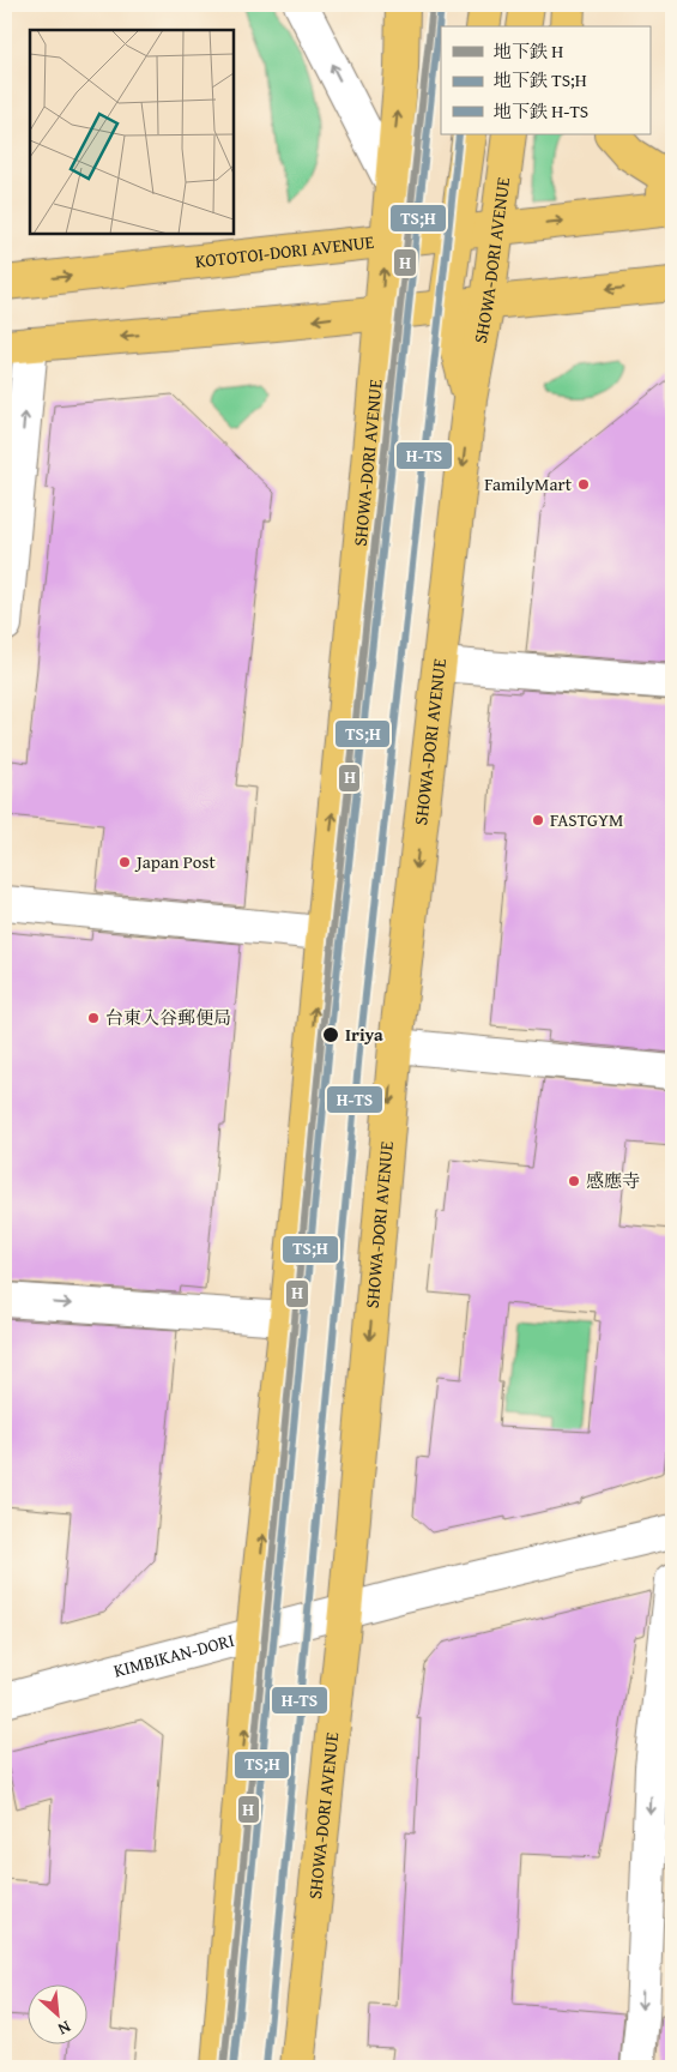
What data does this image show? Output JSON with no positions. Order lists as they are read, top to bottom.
{
  "streets": {
    "main road": ["KOTOTOI-DORI AVENUE", "SHOWA-DORI AVENUE"],
    "street": ["KIMBIKAN-DORI"]
  },
  "crossings": [
    ["KOTOTOI-DORI AVENUE", "SHOWA-DORI AVENUE"],
    ["SHOWA-DORI AVENUE", "KIMBIKAN-DORI"]
  ],
  "places": [
    "FamilyMart",
    "FASTGYM",
    "Japan Post",
    "台東入谷郵便局",
    "Iriya",
    "感應寺"
  ],
  "lines": ["metro line H", "metro line TS;H", "metro line H-TS"],
  "legend": ["地下鉄 H", "地下鉄 TS;H", "地下鉄 H-TS"],
  "north": "bottom right"
}
